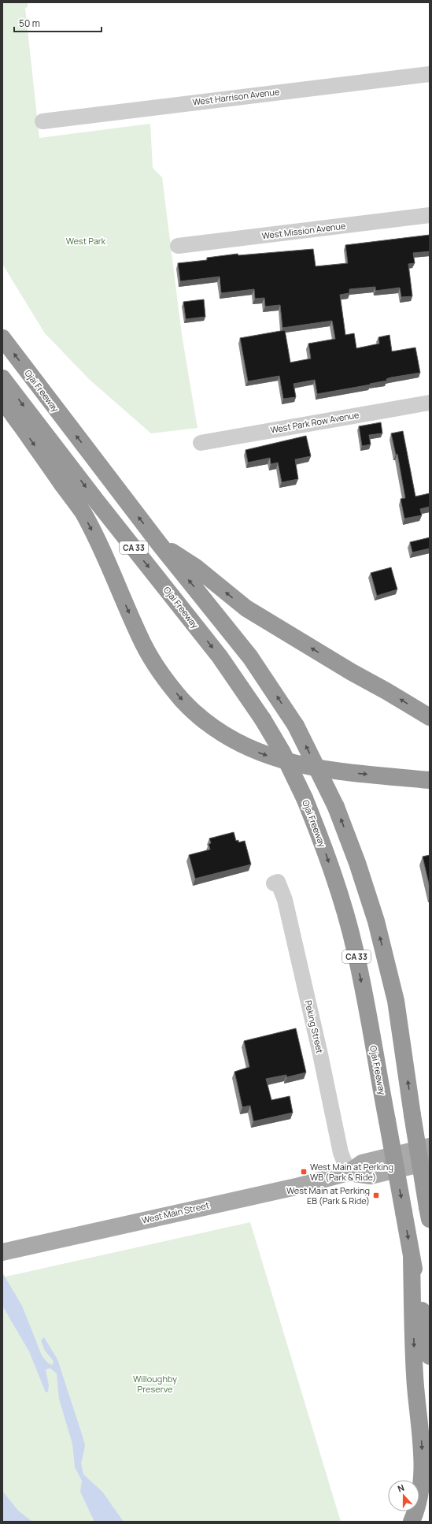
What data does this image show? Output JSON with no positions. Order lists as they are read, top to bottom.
{
  "streets": {
    "highway": ["Ojai Freeway", "CA 33"],
    "main road": ["West Main Street"],
    "street": [
      "West Harrison Avenue",
      "West Mission Avenue",
      "West Park Row Avenue",
      "Peking Street"
    ]
  },
  "crossings": [
    ["Peking Street", "West Main Street"]
  ],
  "parks": ["West Park", "Willoughby Preserve"],
  "places": {
    "transit": ["West Main at Perking WB (Park & Ride)", "West Main at Perking EB (Park & Ride)"]
  },
  "scale_bar": "50 m",
  "north": "top"
}
